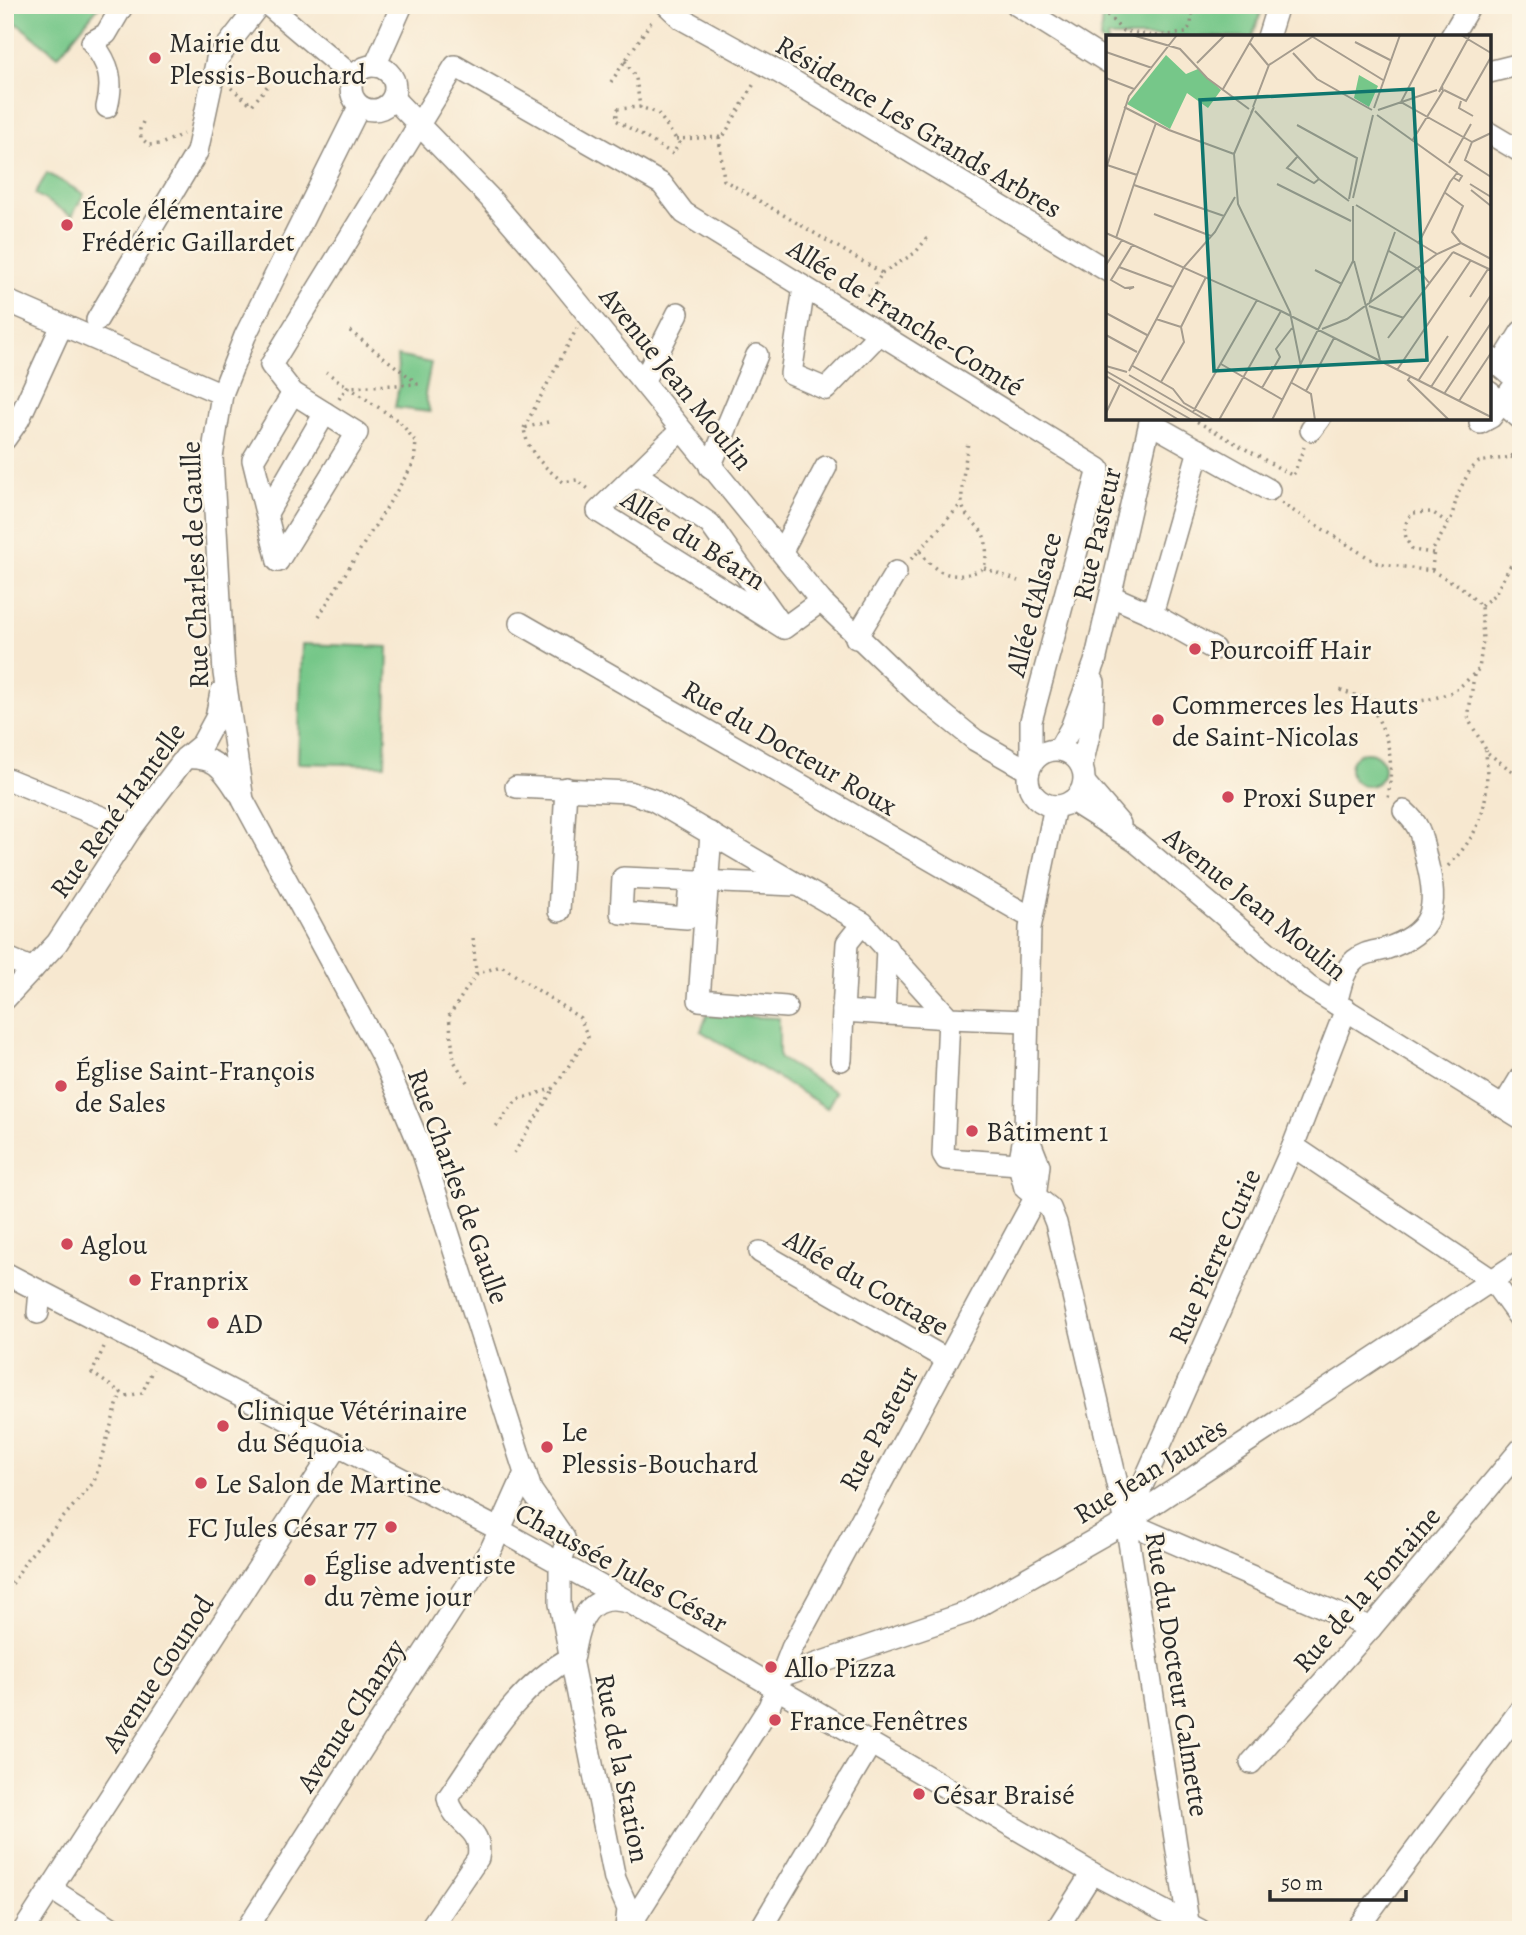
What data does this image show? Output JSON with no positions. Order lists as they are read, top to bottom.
{
  "streets": {
    "street": [
      "Résidence Les Grands Arbres",
      "Allée de Franche-Comté",
      "Avenue Jean Moulin",
      "Rue Pasteur",
      "Allée du Béarn",
      "Rue Charles de Gaulle",
      "Allée d'Alsace",
      "Rue du Docteur Roux",
      "Rue René Hantelle",
      "Rue Pierre Curie",
      "Allée du Cottage",
      "Rue Jean Jaurès",
      "Chaussée Jules César",
      "Rue de la Fontaine",
      "Avenue Gounod",
      "Rue du Docteur Calmette",
      "Avenue Chanzy",
      "Rue de la Station"
    ]
  },
  "crossings": [
    ["Allée de Franche-Comté", "Avenue Jean Moulin"],
    ["Allée de Franche-Comté", "Allée d'Alsace"],
    ["Avenue Jean Moulin", "Rue Pasteur"],
    ["Avenue Jean Moulin", "Allée du Béarn"],
    ["Avenue Jean Moulin", "Rue Charles de Gaulle"],
    ["Avenue Jean Moulin", "Allée d'Alsace"],
    ["Avenue Jean Moulin", "Rue Pierre Curie"],
    ["Rue Pasteur", "Allée d'Alsace"],
    ["Rue Pasteur", "Rue du Docteur Roux"],
    ["Rue Pasteur", "Allée du Cottage"],
    ["Rue Pasteur", "Rue Jean Jaurès"],
    ["Rue Pasteur", "Chaussée Jules César"],
    ["Rue Pasteur", "Rue du Docteur Calmette"],
    ["Rue Pasteur", "Rue de la Station"],
    ["Rue Charles de Gaulle", "Rue René Hantelle"],
    ["Rue Charles de Gaulle", "Chaussée Jules César"],
    ["Rue Charles de Gaulle", "Rue de la Station"],
    ["Rue Pierre Curie", "Rue Jean Jaurès"],
    ["Rue Pierre Curie", "Rue du Docteur Calmette"],
    ["Rue Jean Jaurès", "Chaussée Jules César"],
    ["Rue Jean Jaurès", "Rue du Docteur Calmette"],
    ["Chaussée Jules César", "Avenue Gounod"],
    ["Chaussée Jules César", "Rue du Docteur Calmette"],
    ["Chaussée Jules César", "Avenue Chanzy"],
    ["Chaussée Jules César", "Rue de la Station"]
  ],
  "places": [
    "Mairie du Plessis-Bouchard",
    "École élémentaire Frédéric Gaillardet",
    "Pourcoiff Hair",
    "Commerces les Hauts de Saint-Nicolas",
    "Proxi Super",
    "Église Saint-François de Sales",
    "Bâtiment 1",
    "Aglou",
    "Franprix",
    "AD",
    "Clinique Vétérinaire du Séquoia",
    "Le Plessis-Bouchard",
    "Le Salon de Martine",
    "FC Jules César 77",
    "Église adventiste du 7ème jour",
    "Allo Pizza",
    "France Fenêtres",
    "César Braisé"
  ],
  "scale_bar": "50 m"
}
